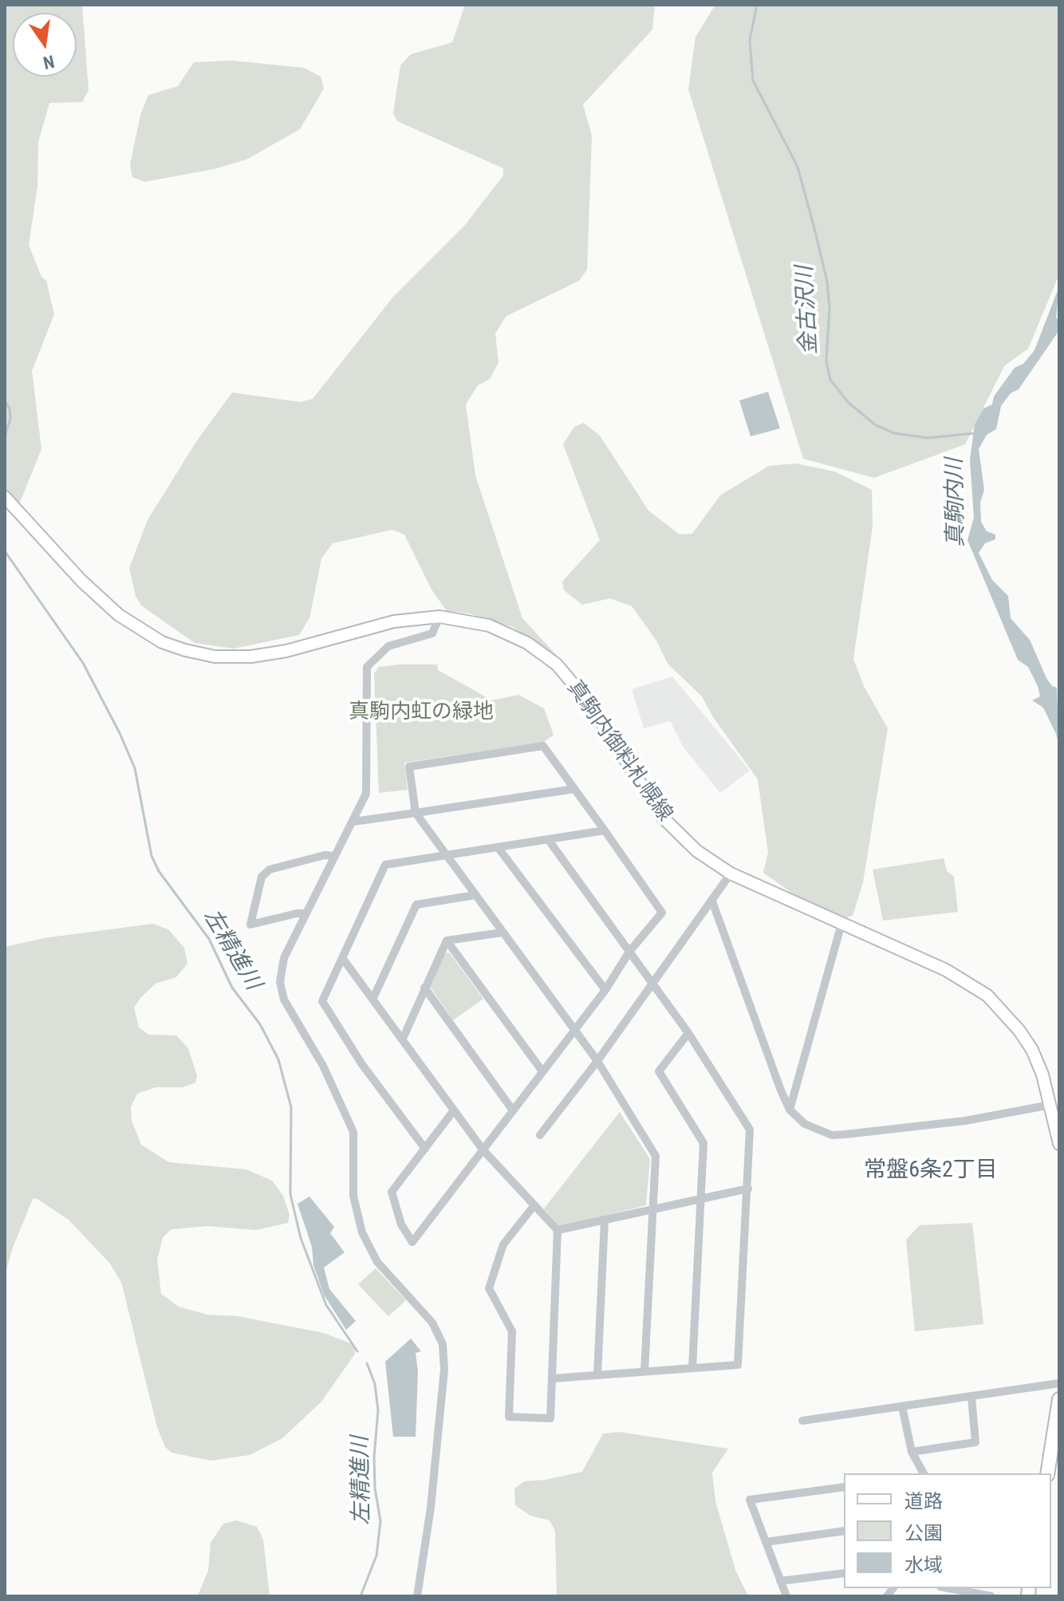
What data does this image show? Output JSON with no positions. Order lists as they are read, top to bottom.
{
  "streets": {
    "main road": ["真駒内御料札幌線"]
  },
  "districts": ["常盤6条2丁目"],
  "water": ["金古沢川", "真駒内川", "左精進川"],
  "parks": ["真駒内虹の緑地"],
  "legend": ["道路", "公園", "水域"],
  "north": "bottom"
}
